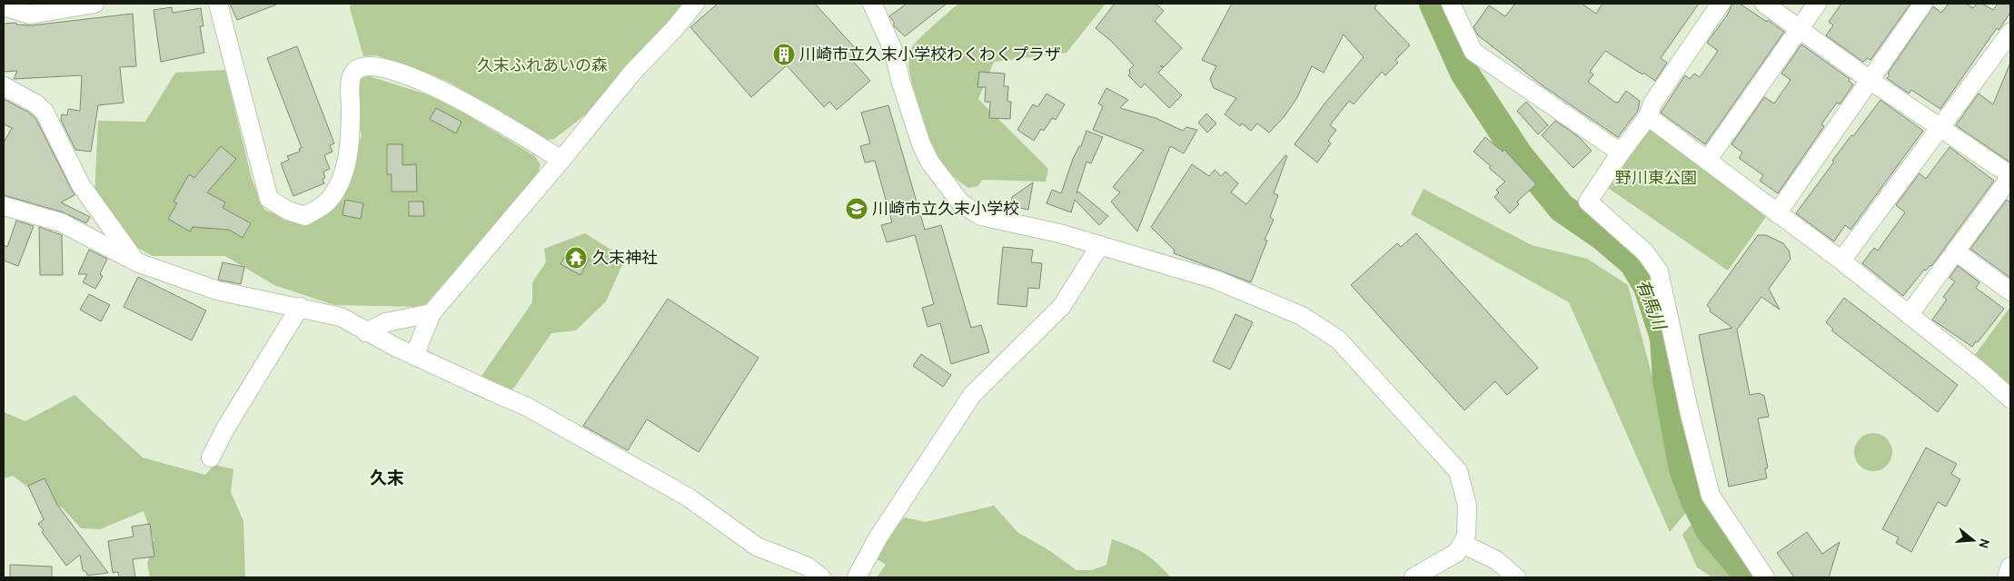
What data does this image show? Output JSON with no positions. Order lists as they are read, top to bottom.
{
  "districts": ["久末"],
  "water": ["有馬川"],
  "parks": ["久末ふれあいの森", "野川東公園"],
  "places": {
    "building": ["川崎市立久末小学校わくわくプラザ"],
    "school or university": ["川崎市立久末小学校"],
    "temple": ["久末神社"]
  },
  "north": "right"
}
